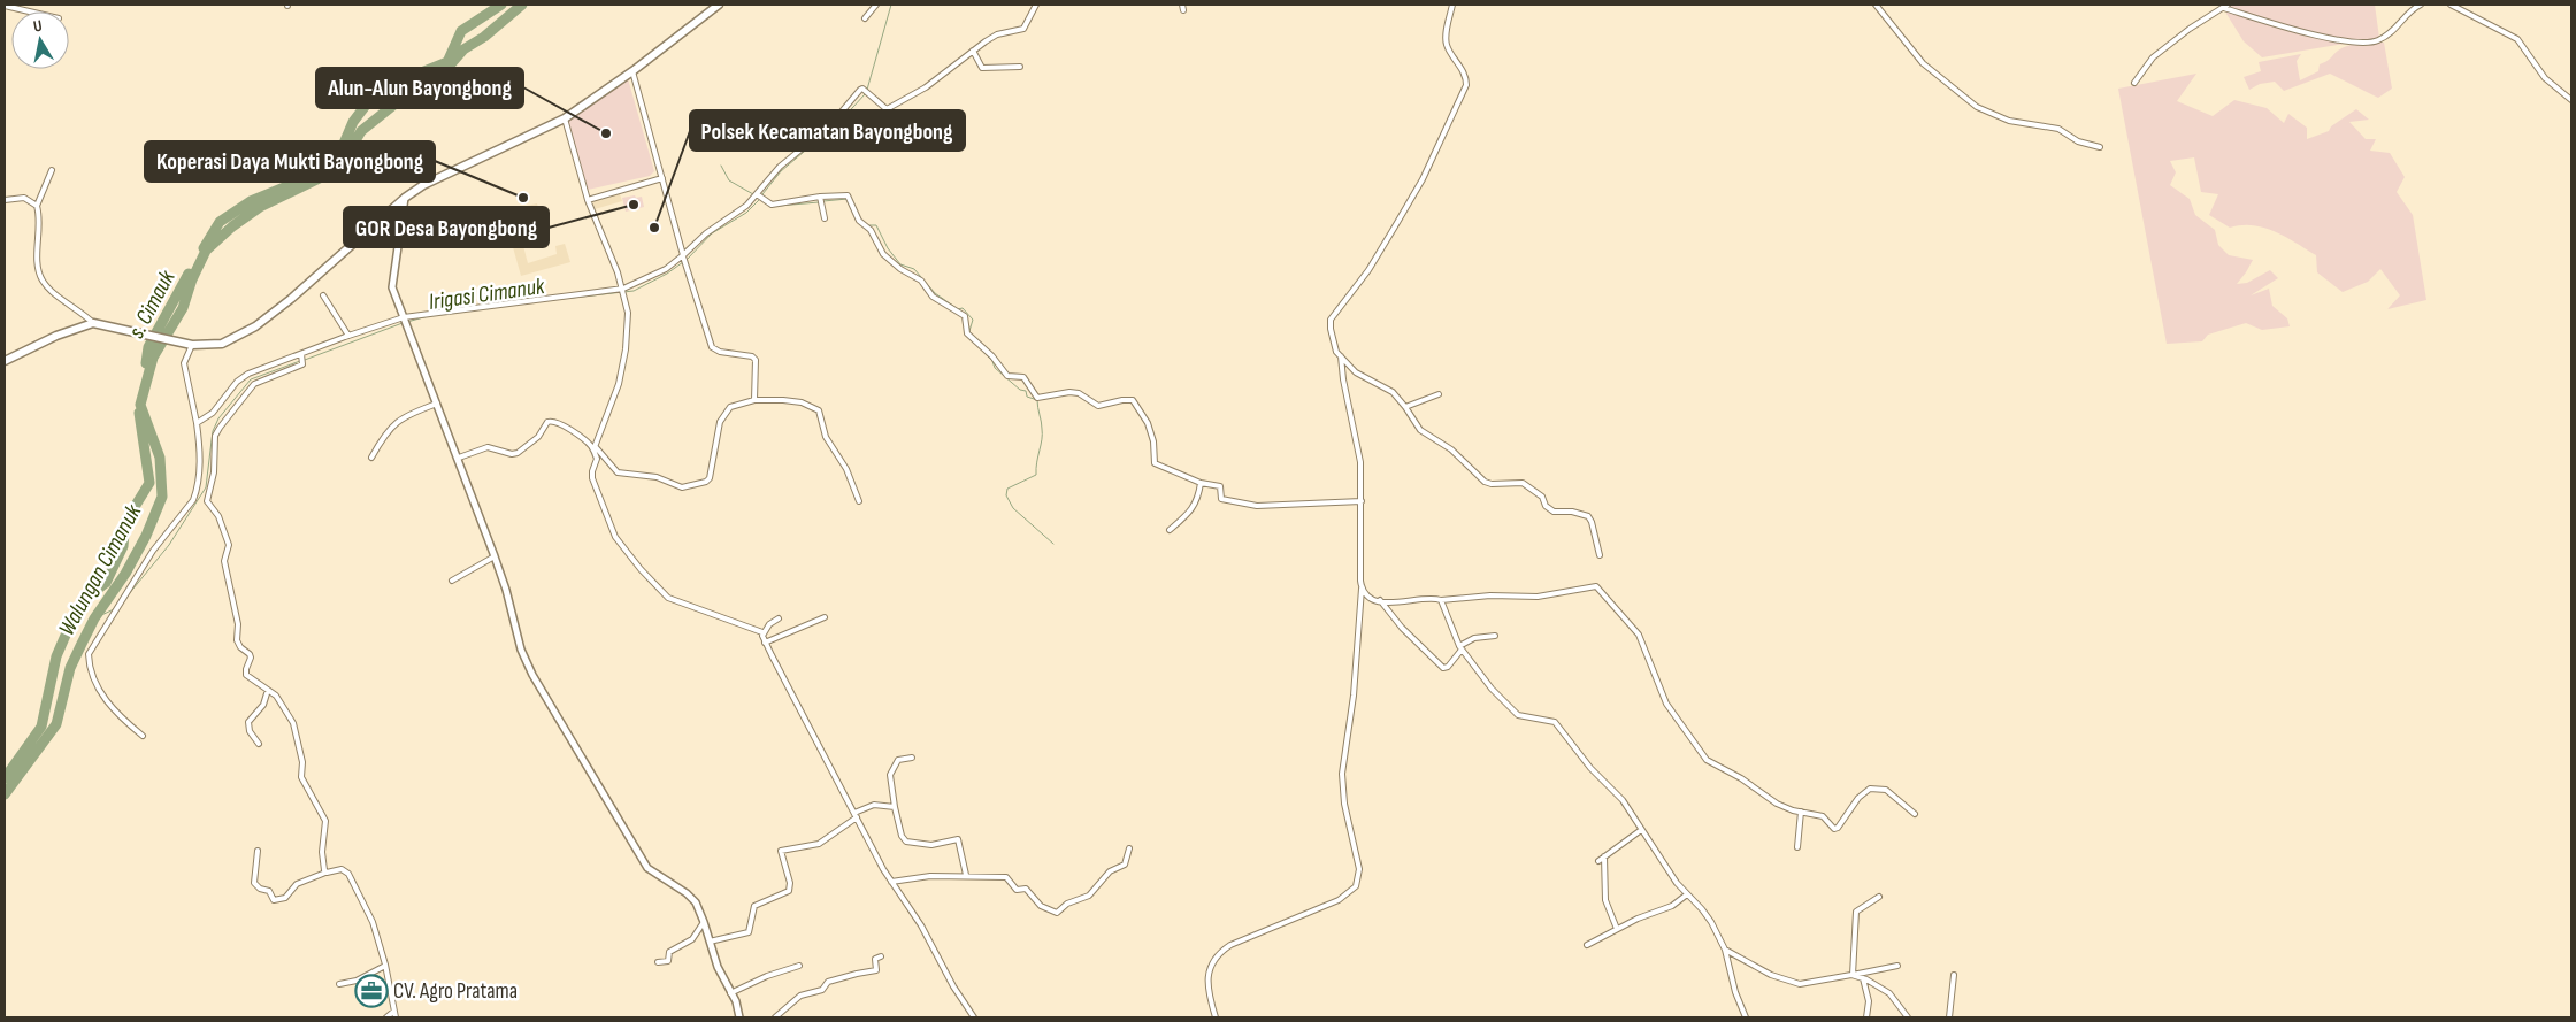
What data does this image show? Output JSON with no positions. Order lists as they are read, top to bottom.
{
  "water": ["Irigasi Cimanuk", "s. Cimauk", "Walungan Cimanuk"],
  "places": {
    "other": [
      "Alun-Alun Bayongbong",
      "Koperasi Daya Mukti Bayongbong",
      "GOR Desa Bayongbong",
      "Polsek Kecamatan Bayongbong"
    ],
    "office": ["CV. Agro Pratama"]
  },
  "north": "top"
}
